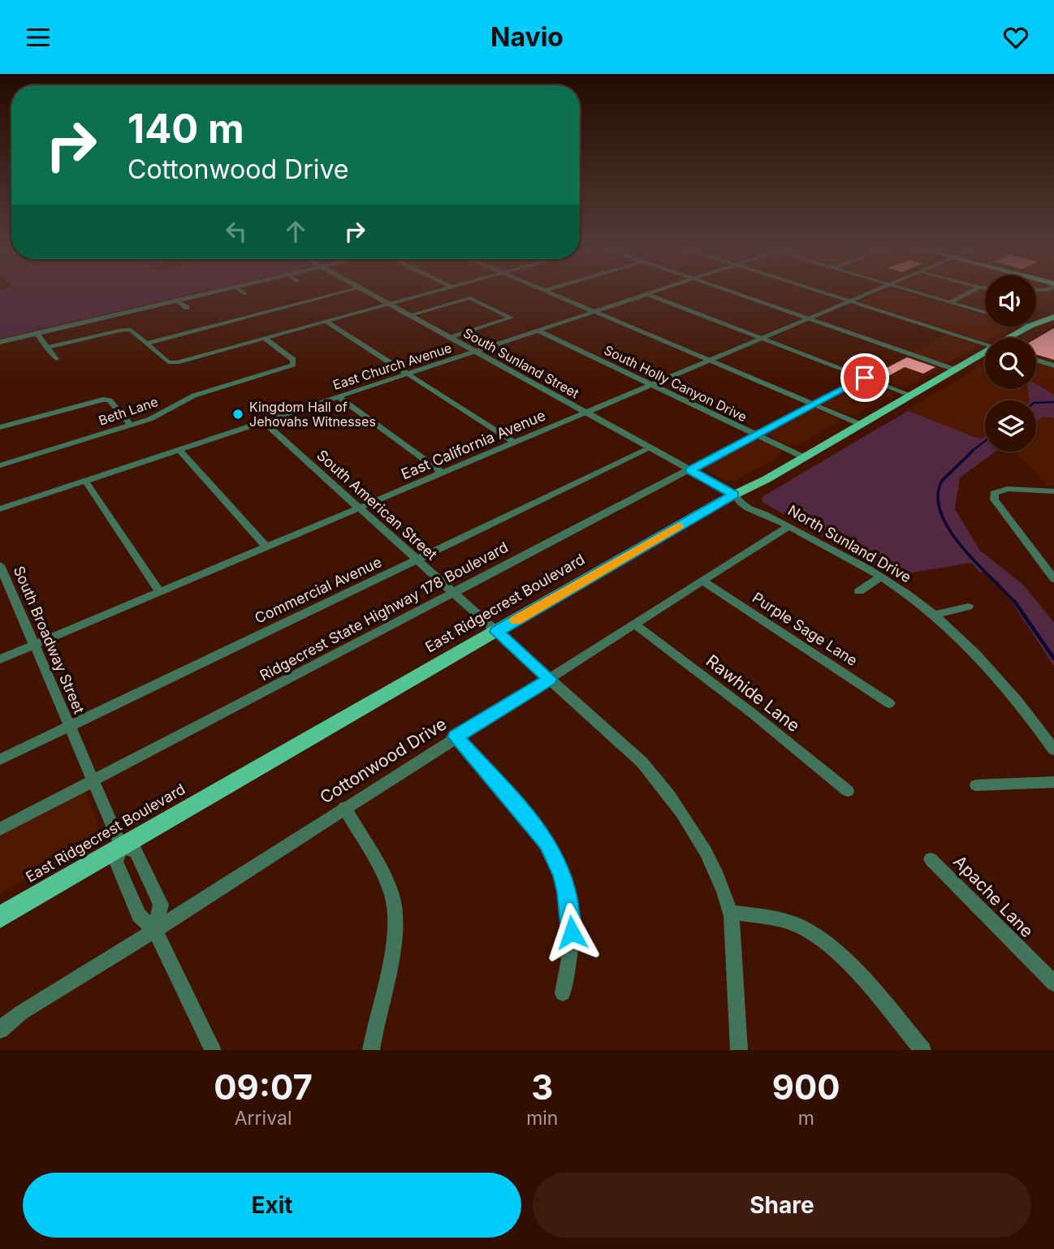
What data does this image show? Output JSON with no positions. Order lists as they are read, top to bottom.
{
  "streets": {
    "main road": ["East Ridgecrest Boulevard"],
    "street": [
      "South Sunland Street",
      "East Church Avenue",
      "South Holly Canyon Drive",
      "Beth Lane",
      "East California Avenue",
      "South American Street",
      "North Sunland Drive",
      "Commercial Avenue",
      "Ridgecrest State Highway 178 Boulevard",
      "Purple Sage Lane",
      "South Broadway Street",
      "Rawhide Lane",
      "Cottonwood Drive",
      "Apache Lane"
    ]
  },
  "crossings": [
    ["South Sunland Street", "East Church Avenue"],
    ["South Sunland Street", "East California Avenue"],
    ["South Sunland Street", "North Sunland Drive"],
    ["South Sunland Street", "Commercial Avenue"],
    ["South Sunland Street", "East Ridgecrest Boulevard"],
    ["South Sunland Street", "Ridgecrest State Highway 178 Boulevard"],
    ["East Church Avenue", "South Holly Canyon Drive"],
    ["East Church Avenue", "South American Street"],
    ["South Holly Canyon Drive", "East California Avenue"],
    ["South Holly Canyon Drive", "East Ridgecrest Boulevard"],
    ["South Holly Canyon Drive", "Ridgecrest State Highway 178 Boulevard"],
    ["East California Avenue", "South American Street"],
    ["East California Avenue", "South Broadway Street"],
    ["South American Street", "Commercial Avenue"],
    ["South American Street", "East Ridgecrest Boulevard"],
    ["South American Street", "Ridgecrest State Highway 178 Boulevard"],
    ["South American Street", "Cottonwood Drive"],
    ["North Sunland Drive", "East Ridgecrest Boulevard"],
    ["North Sunland Drive", "Cottonwood Drive"],
    ["Commercial Avenue", "South Broadway Street"],
    ["East Ridgecrest Boulevard", "South Broadway Street"],
    ["Ridgecrest State Highway 178 Boulevard", "South Broadway Street"],
    ["Purple Sage Lane", "Cottonwood Drive"],
    ["Rawhide Lane", "Cottonwood Drive"]
  ],
  "places": ["Kingdom Hall of Jehovahs Witnesses"],
  "page": {
    "header": "Navio",
    "turn": ["140 m", "Cottonwood Drive"],
    "eta": [
      "09:07",
      "Arrival",
      "3",
      "min",
      "900",
      "m"
    ],
    "buttons": ["Exit", "Share"]
  }
}
